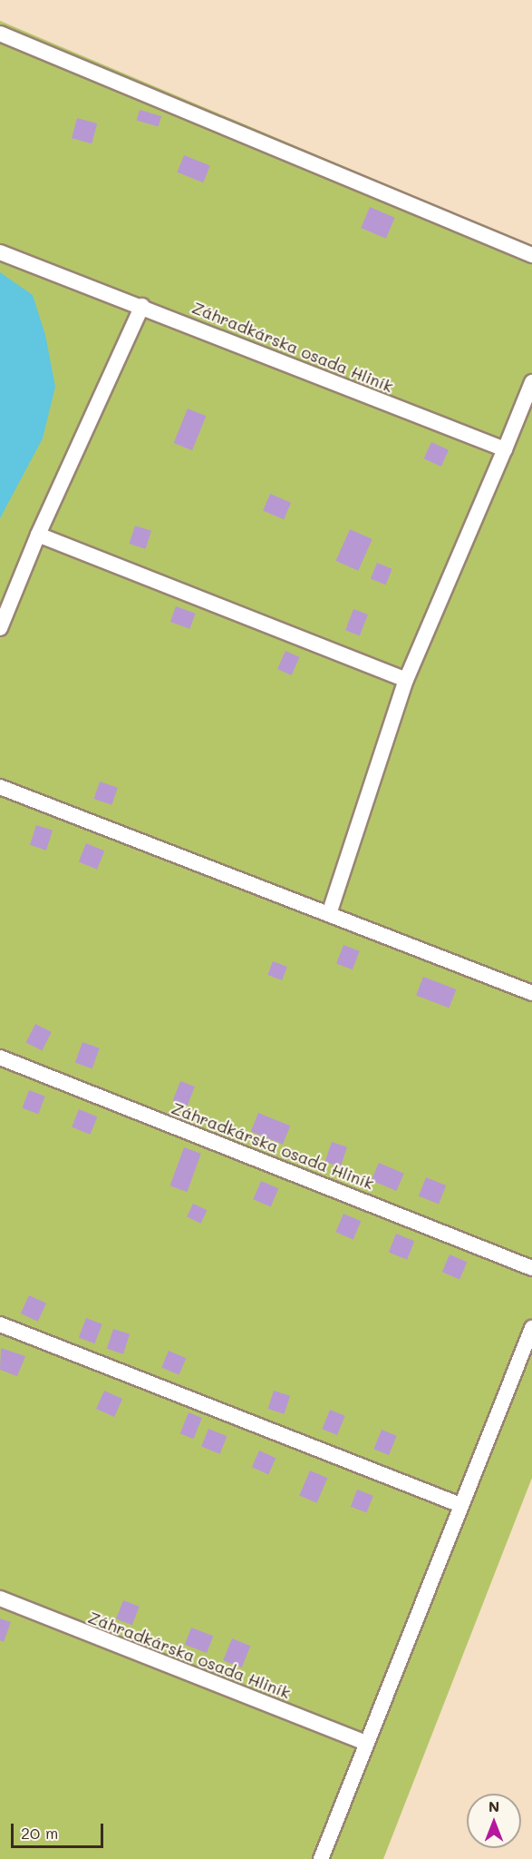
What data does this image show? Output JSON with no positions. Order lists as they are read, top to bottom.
{
  "streets": {
    "lane": ["Záhradkárska osada Hliník"]
  },
  "scale_bar": "20 m",
  "north": "top"
}
